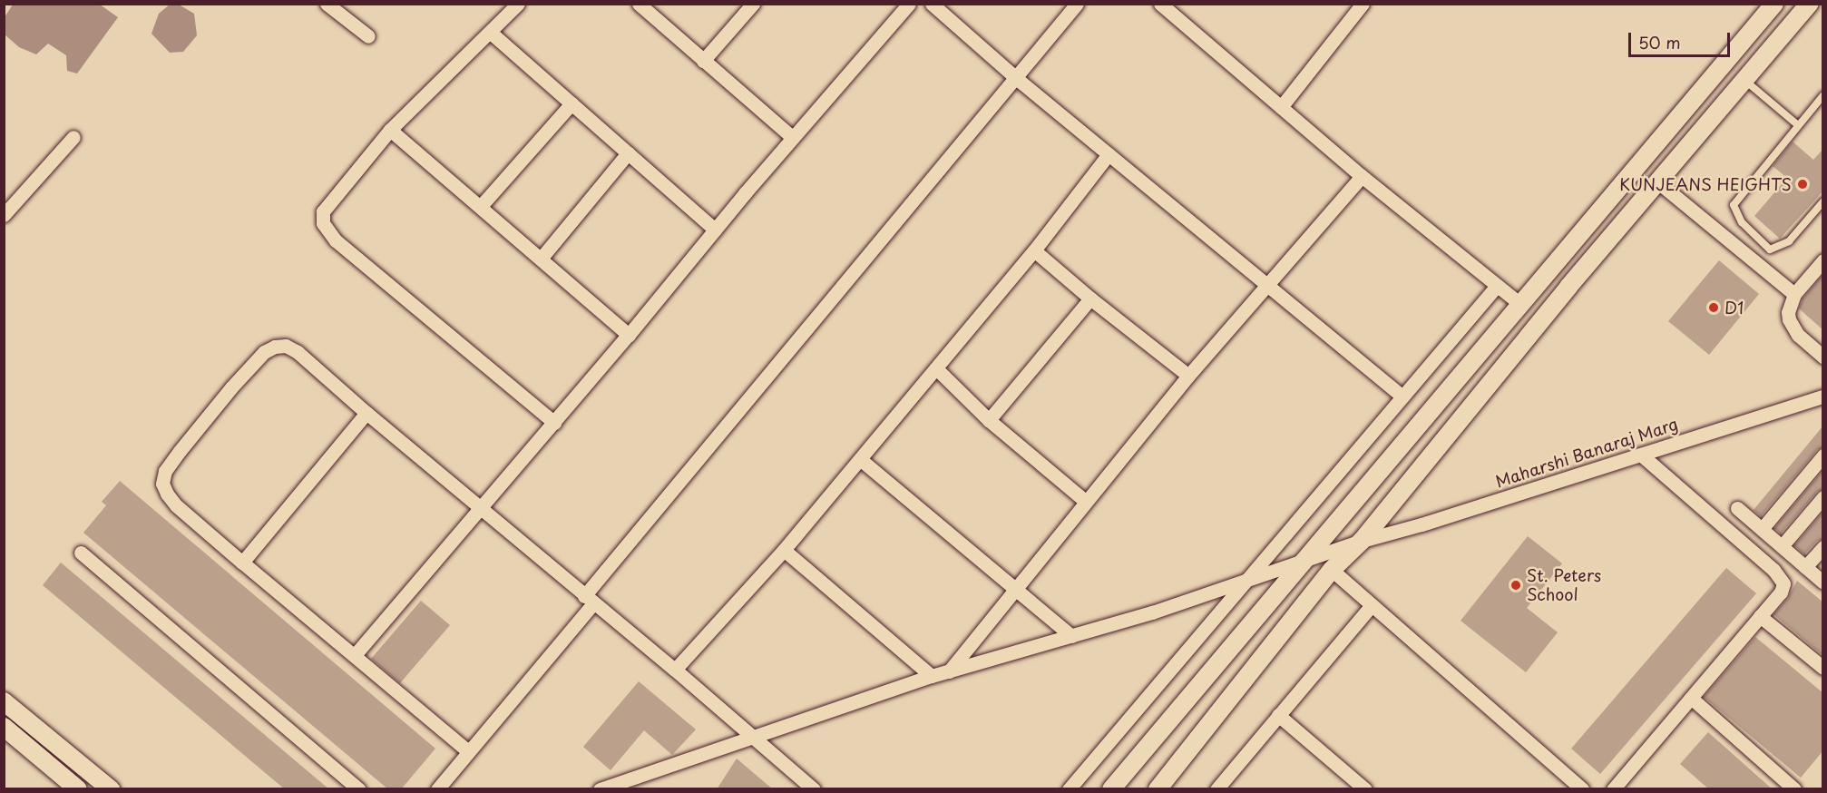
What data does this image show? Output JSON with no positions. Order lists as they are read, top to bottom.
{
  "streets": {
    "street": ["Maharshi Banaraj Marg"]
  },
  "places": ["KUNJEANS HEIGHTS", "D1", "St. Peters School"],
  "scale_bar": "50 m"
}
